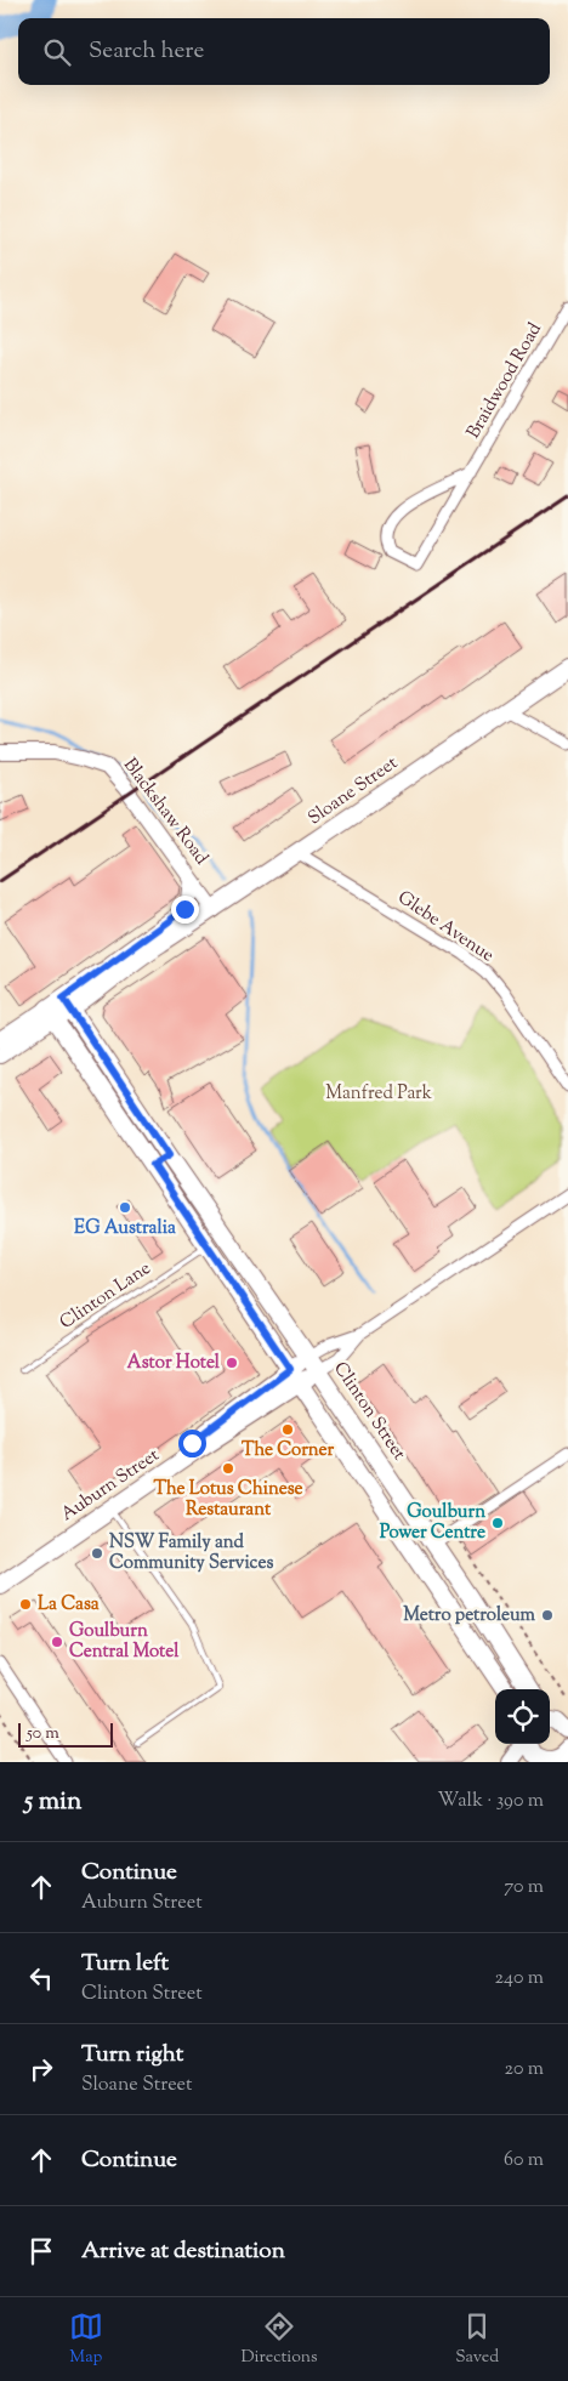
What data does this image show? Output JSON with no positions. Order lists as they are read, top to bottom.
{
  "streets": {
    "main road": ["Sloane Street", "Clinton Street", "Auburn Street"],
    "street": ["Braidwood Road", "Blackshaw Road", "Glebe Avenue"],
    "lane": ["Clinton Lane"]
  },
  "crossings": [
    ["Sloane Street", "Blackshaw Road"],
    ["Sloane Street", "Glebe Avenue"],
    ["Sloane Street", "Clinton Street"],
    ["Clinton Street", "Auburn Street"]
  ],
  "parks": ["Manfred Park"],
  "places": [
    "EG Australia",
    "Astor Hotel",
    "The Corner",
    "The Lotus Chinese Restaurant",
    "Goulburn Power Centre",
    "NSW Family and Community Services",
    "La Casa",
    "Metro petroleum",
    "Goulburn Central Motel"
  ],
  "scale_bar": "50 m",
  "page": {
    "search": "Search here",
    "scale": "50 m",
    "heading": ["5 min", "Walk · 390 m"],
    "list": [
      ["Continue", "Auburn Street", "70 m"],
      ["Turn left", "Clinton Street", "240 m"],
      ["Turn right", "Sloane Street", "20 m"],
      ["Continue", "60 m"],
      "Arrive at destination"
    ],
    "nav": ["Map", "Directions", "Saved"]
  }
}
